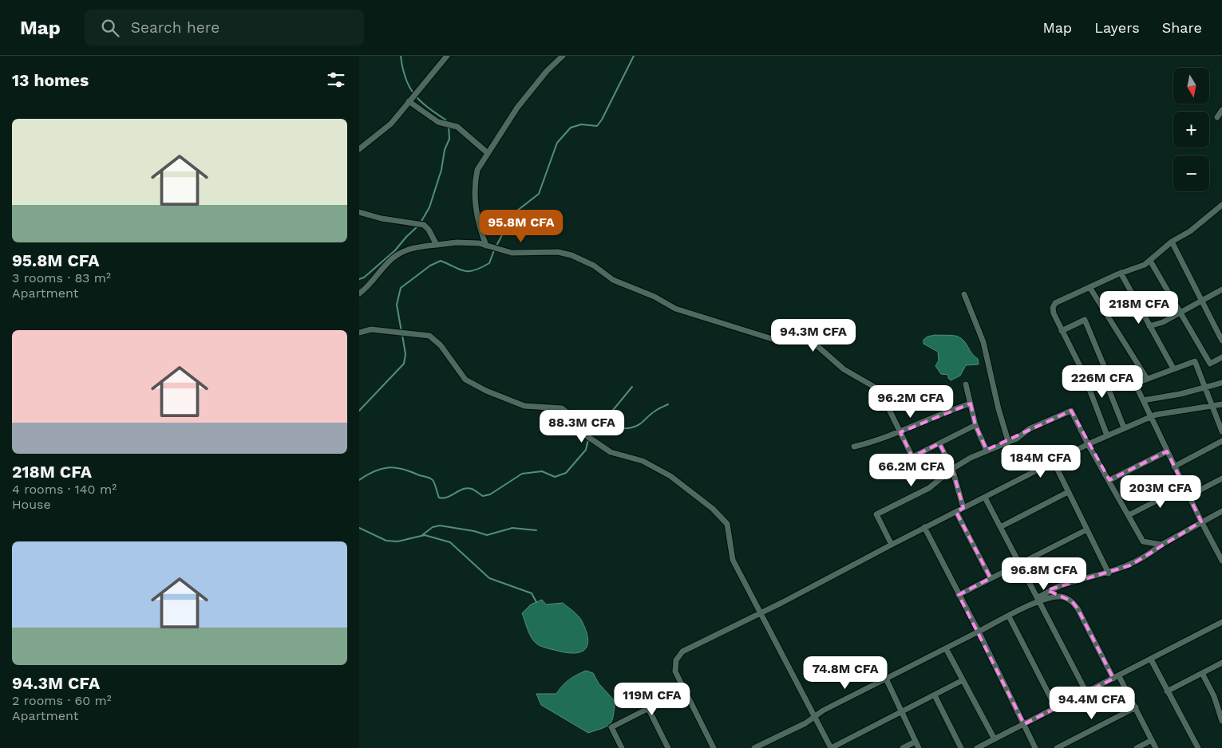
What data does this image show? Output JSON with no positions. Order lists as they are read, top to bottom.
{
  "north": "bottom",
  "page": {
    "header": "Map",
    "search": "Search here",
    "nav": ["Map", "Layers", "Share"],
    "heading": "13 homes",
    "map_buttons": ["+", "−"],
    "list": [
      {
        "name": "95.8M CFA",
        "note": "3 rooms · 83 m² · Apartment"
      },
      {
        "name": "218M CFA",
        "note": "4 rooms · 140 m² · House"
      },
      {
        "name": "94.3M CFA",
        "note": "2 rooms · 60 m² · Apartment"
      }
    ],
    "price": [
      "95.8M CFA",
      "218M CFA",
      "94.3M CFA",
      "226M CFA",
      "96.2M CFA",
      "88.3M CFA",
      "184M CFA",
      "66.2M CFA",
      "203M CFA",
      "96.8M CFA",
      "74.8M CFA",
      "119M CFA",
      "94.4M CFA"
    ]
  }
}
